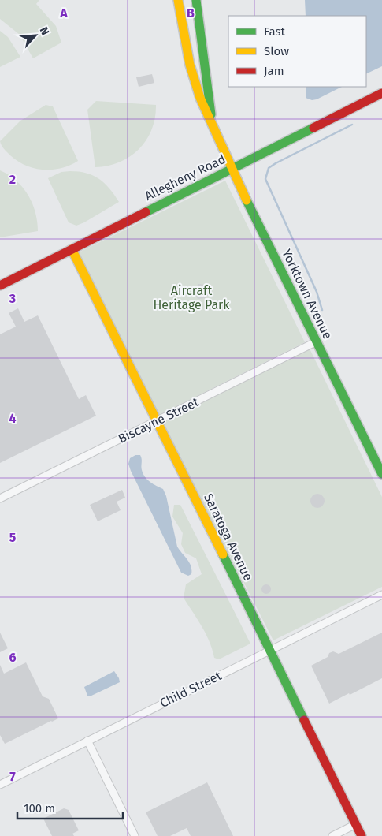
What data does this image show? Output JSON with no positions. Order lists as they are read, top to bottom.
{
  "streets": {
    "street": [
      "Allegheny Road",
      "Yorktown Avenue",
      "Biscayne Street",
      "Saratoga Avenue",
      "Child Street"
    ]
  },
  "crossings": [
    ["Allegheny Road", "Yorktown Avenue"],
    ["Allegheny Road", "Saratoga Avenue"],
    ["Yorktown Avenue", "Biscayne Street"],
    ["Biscayne Street", "Saratoga Avenue"],
    ["Saratoga Avenue", "Child Street"]
  ],
  "parks": ["Aircraft Heritage Park"],
  "legend": ["Fast", "Slow", "Jam"],
  "scale_bar": "100 m",
  "north": "top right",
  "grid": {
    "columns": ["A", "B"],
    "rows": [
      "2",
      "3",
      "4",
      "5",
      "6",
      "7"
    ]
  }
}
